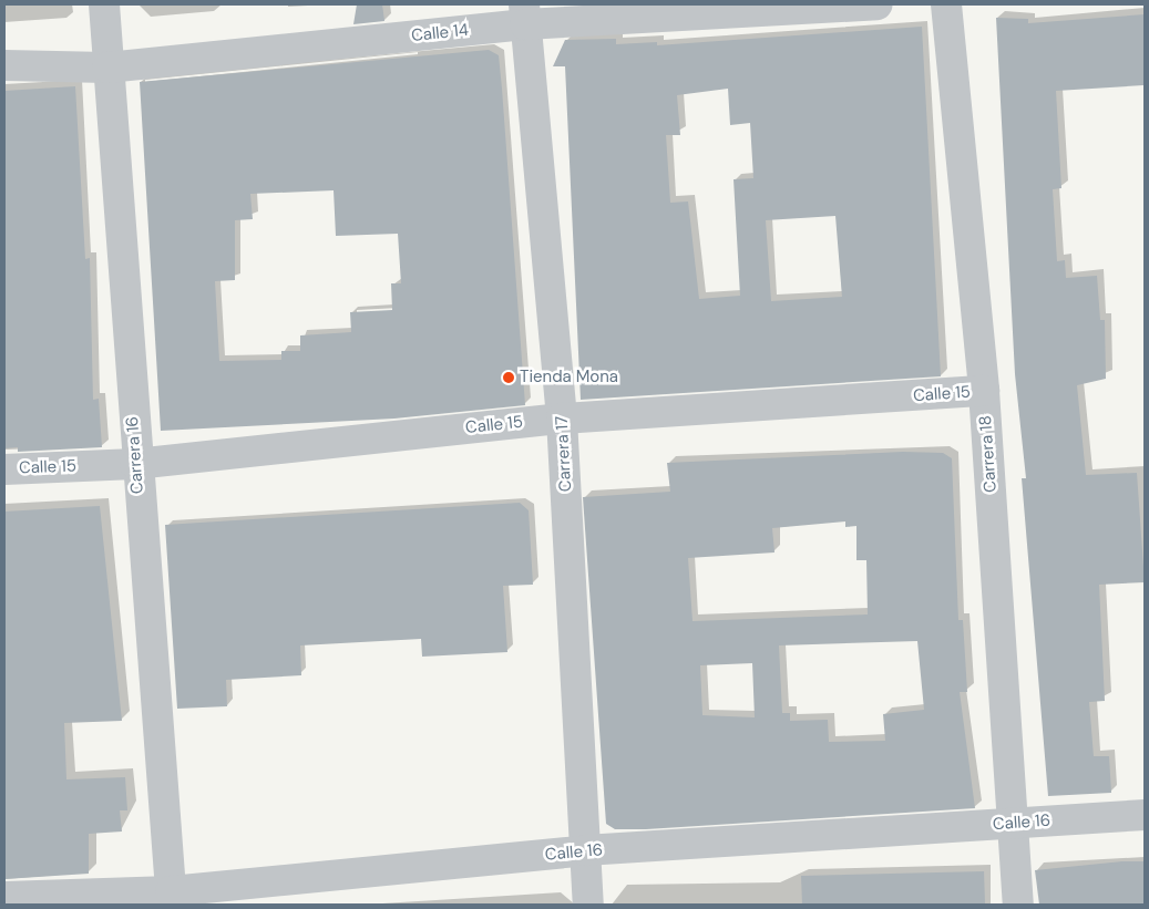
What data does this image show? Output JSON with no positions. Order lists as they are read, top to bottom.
{
  "streets": {
    "street": [
      "Calle 14",
      "Calle 15",
      "Carrera 17",
      "Carrera 18",
      "Carrera 16",
      "Calle 16"
    ]
  },
  "crossings": [
    ["Calle 14", "Carrera 17"],
    ["Calle 14", "Carrera 16"],
    ["Calle 15", "Carrera 17"],
    ["Calle 15", "Carrera 18"],
    ["Calle 15", "Carrera 16"],
    ["Carrera 17", "Calle 16"],
    ["Carrera 18", "Calle 16"],
    ["Carrera 16", "Calle 16"]
  ],
  "places": ["Tienda Mona"]
}
